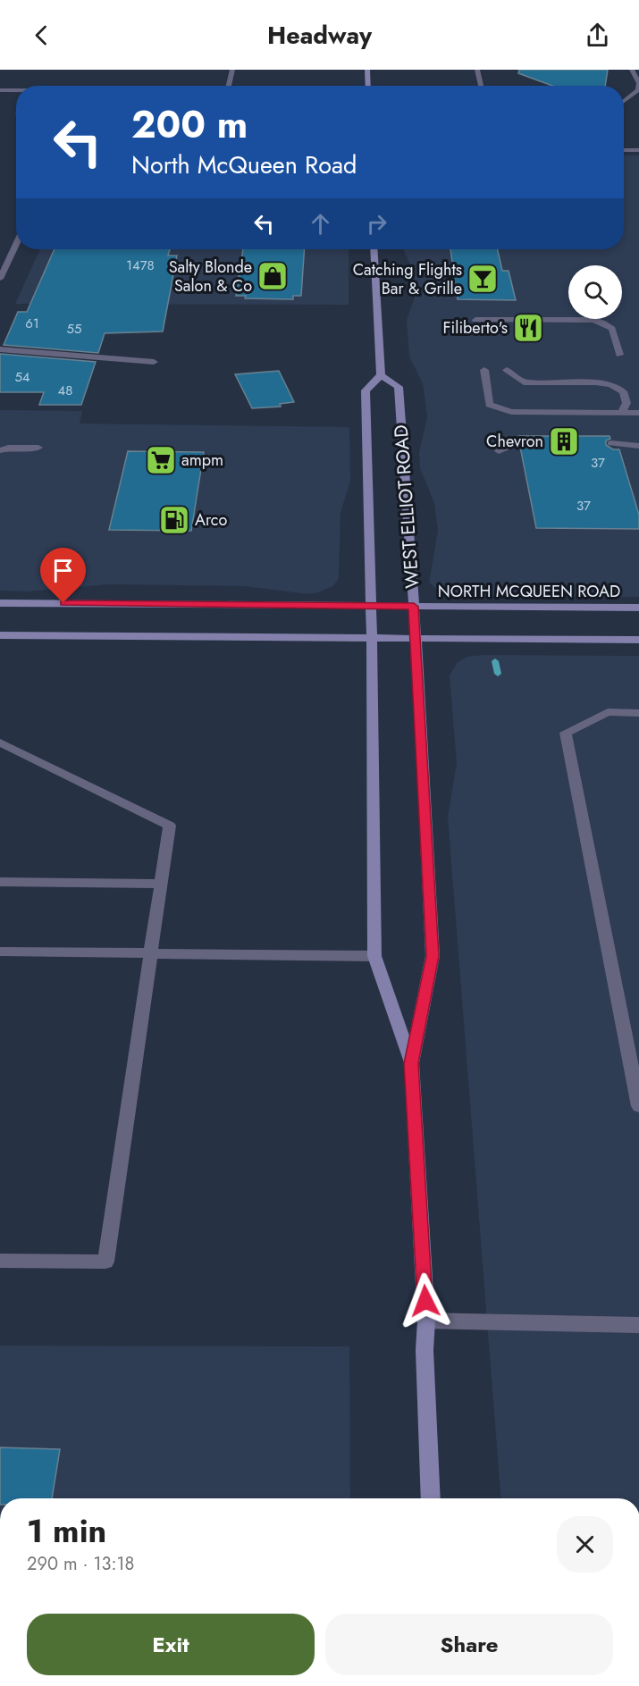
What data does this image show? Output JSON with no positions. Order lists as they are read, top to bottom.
{
  "streets": {
    "main road": ["WEST ELLIOT ROAD", "NORTH MCQUEEN ROAD"]
  },
  "crossings": [
    ["WEST ELLIOT ROAD", "NORTH MCQUEEN ROAD"]
  ],
  "places": {
    "shop": ["Salty Blonde Salon & Co"],
    "bar": ["Catching Flights Bar & Grille"],
    "restaurant": ["Filiberto's"],
    "building": ["Chevron"],
    "supermarket": ["ampm"],
    "fuel station": ["Arco"]
  },
  "house_numbers": [
    "1478",
    "61",
    "55",
    "54",
    "48",
    "37",
    "37"
  ],
  "page": {
    "header": "Headway",
    "turn": ["200 m", "North McQueen Road"],
    "heading": ["1 min", "290 m · 13:18"],
    "buttons": ["Exit", "Share"]
  }
}
